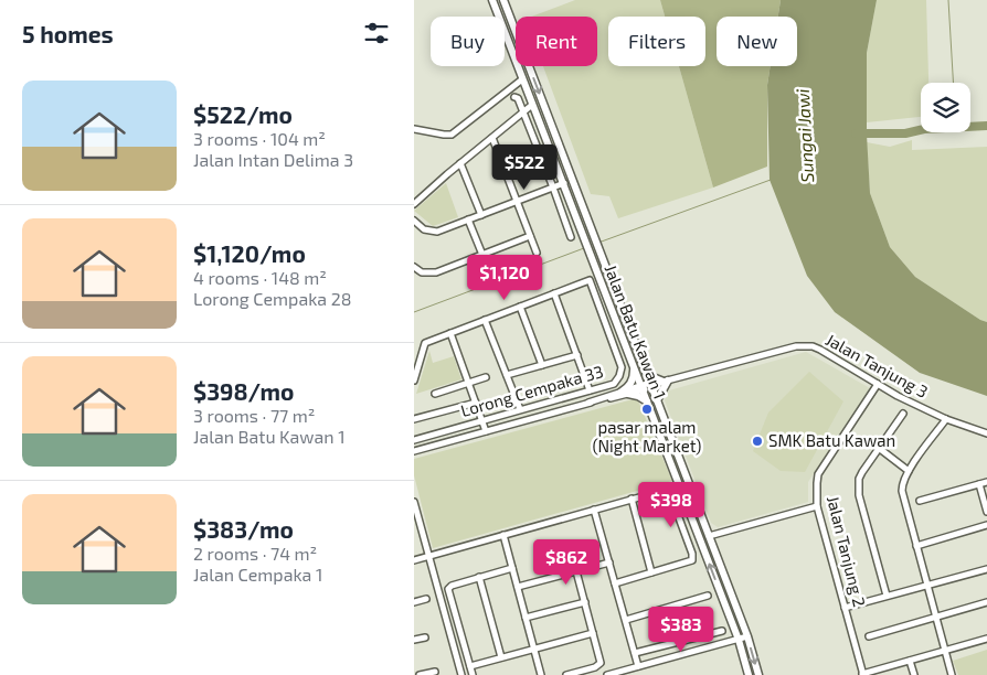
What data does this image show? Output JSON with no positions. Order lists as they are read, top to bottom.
{
  "streets": {
    "street": [
      "Jalan Batu Kawan 1",
      "Jalan Tanjung 3",
      "Lorong Cempaka 33",
      "Jalan Tanjung 2"
    ]
  },
  "crossings": [
    ["Jalan Batu Kawan 1", "Jalan Tanjung 3"],
    ["Jalan Tanjung 3", "Jalan Tanjung 2"]
  ],
  "water": ["Sungai Jawi"],
  "places": ["pasar malam (Night Market)", "SMK Batu Kawan"],
  "page": {
    "heading": "5 homes",
    "chip": [
      "Buy",
      "Rent",
      "Filters",
      "New"
    ],
    "list": [
      {
        "name": "$522/mo",
        "note": "3 rooms · 104 m² · Jalan Intan Delima 3"
      },
      {
        "name": "$1,120/mo",
        "note": "4 rooms · 148 m² · Lorong Cempaka 28"
      },
      {
        "name": "$398/mo",
        "note": "3 rooms · 77 m² · Jalan Batu Kawan 1"
      },
      {
        "name": "$383/mo",
        "note": "2 rooms · 74 m² · Jalan Cempaka 1"
      }
    ],
    "price": [
      "$522",
      "$1,120",
      "$398",
      "$862",
      "$383"
    ]
  }
}
